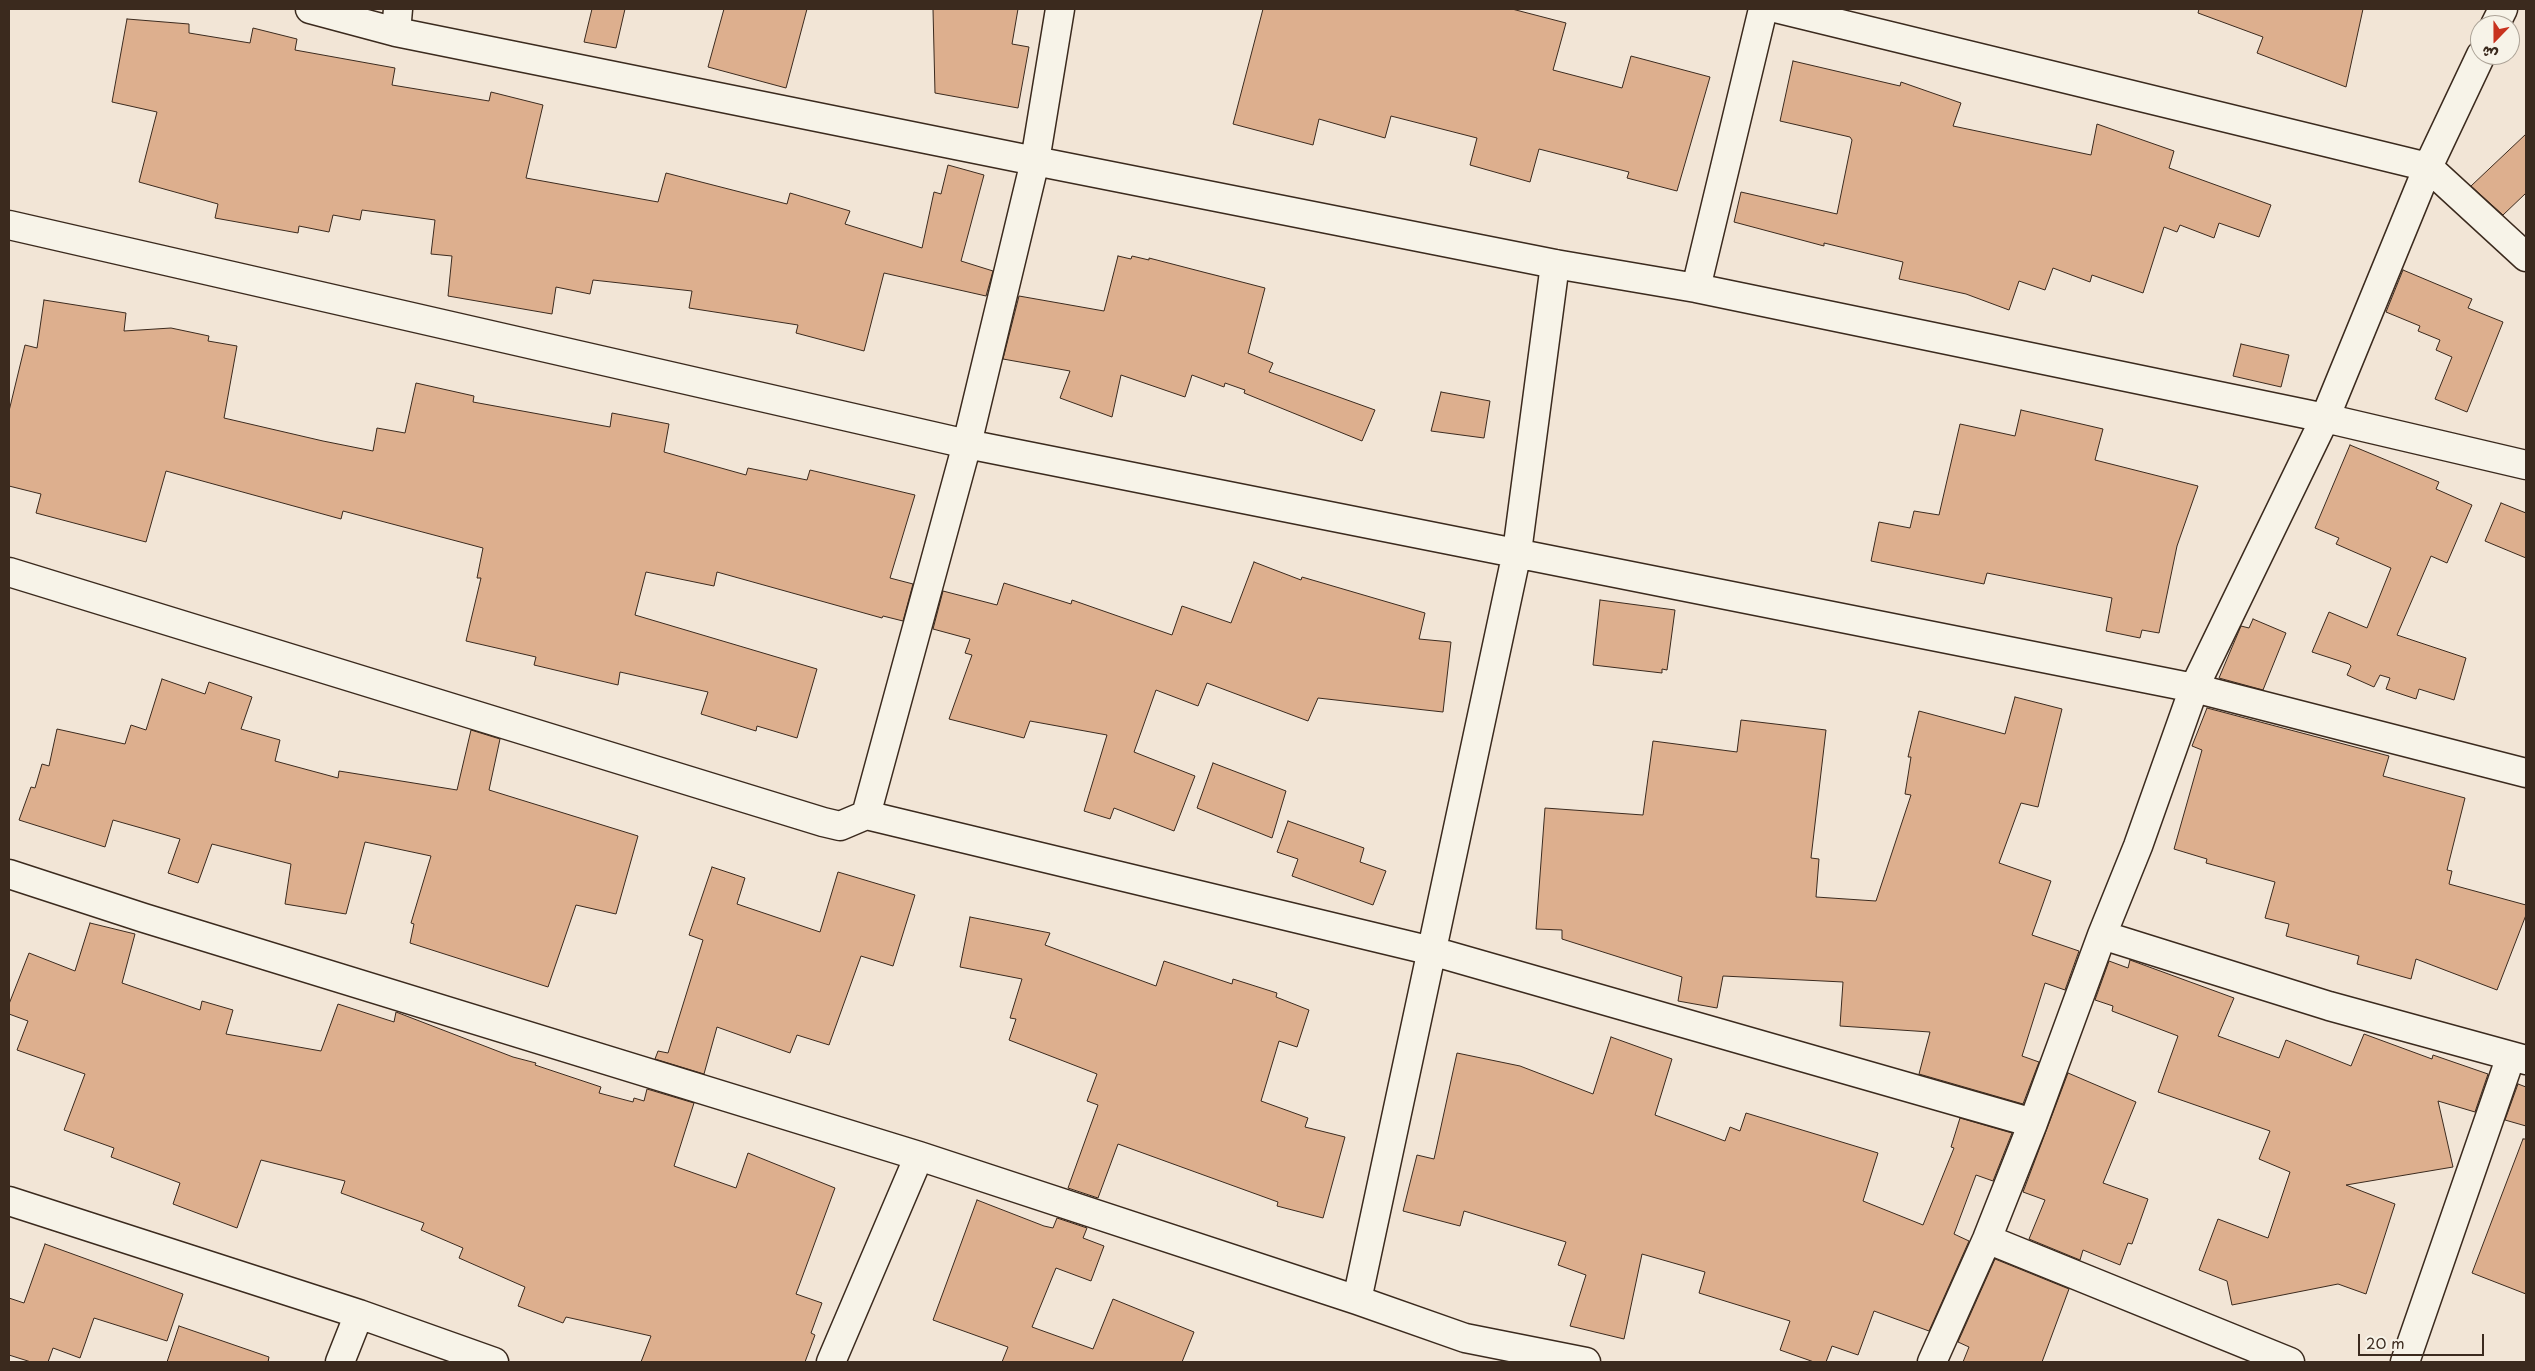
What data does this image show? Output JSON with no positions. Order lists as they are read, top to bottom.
{
  "scale_bar": "20 m",
  "north": "bottom"
}
